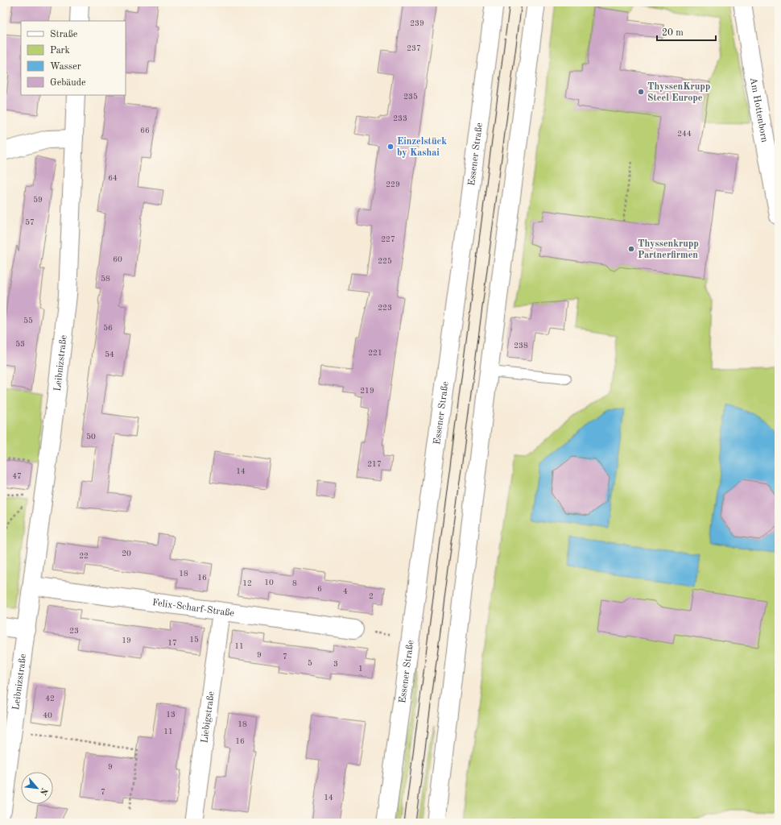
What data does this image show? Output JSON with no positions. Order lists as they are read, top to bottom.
{
  "streets": {
    "main road": [
      "Am Hottenborn",
      "Essener Straße",
      "Leibnizstraße",
      "Felix-Scharf-Straße",
      "Liebigstraße"
    ]
  },
  "crossings": [
    ["Leibnizstraße", "Felix-Scharf-Straße"],
    ["Felix-Scharf-Straße", "Liebigstraße"]
  ],
  "places": ["ThyssenKrupp Steel Europe", "Einzelstück by Kashai", "Thyssenkrupp Partnerfirmen"],
  "house_numbers": [
    "239",
    "237",
    "235",
    "233",
    "66",
    "244",
    "64",
    "229",
    "59",
    "57",
    "227",
    "60",
    "225",
    "58",
    "223",
    "55",
    "56",
    "53",
    "238",
    "221",
    "54",
    "219",
    "50",
    "217",
    "14",
    "47",
    "20",
    "22",
    "18",
    "16",
    "10",
    "12",
    "8",
    "6",
    "4",
    "2",
    "23",
    "15",
    "19",
    "17",
    "11",
    "9",
    "7",
    "5",
    "3",
    "1",
    "42",
    "13",
    "40",
    "18",
    "11",
    "16",
    "9",
    "7",
    "14"
  ],
  "legend": [
    "Straße",
    "Park",
    "Wasser",
    "Gebäude"
  ],
  "scale_bar": "20 m",
  "north": "bottom right"
}
